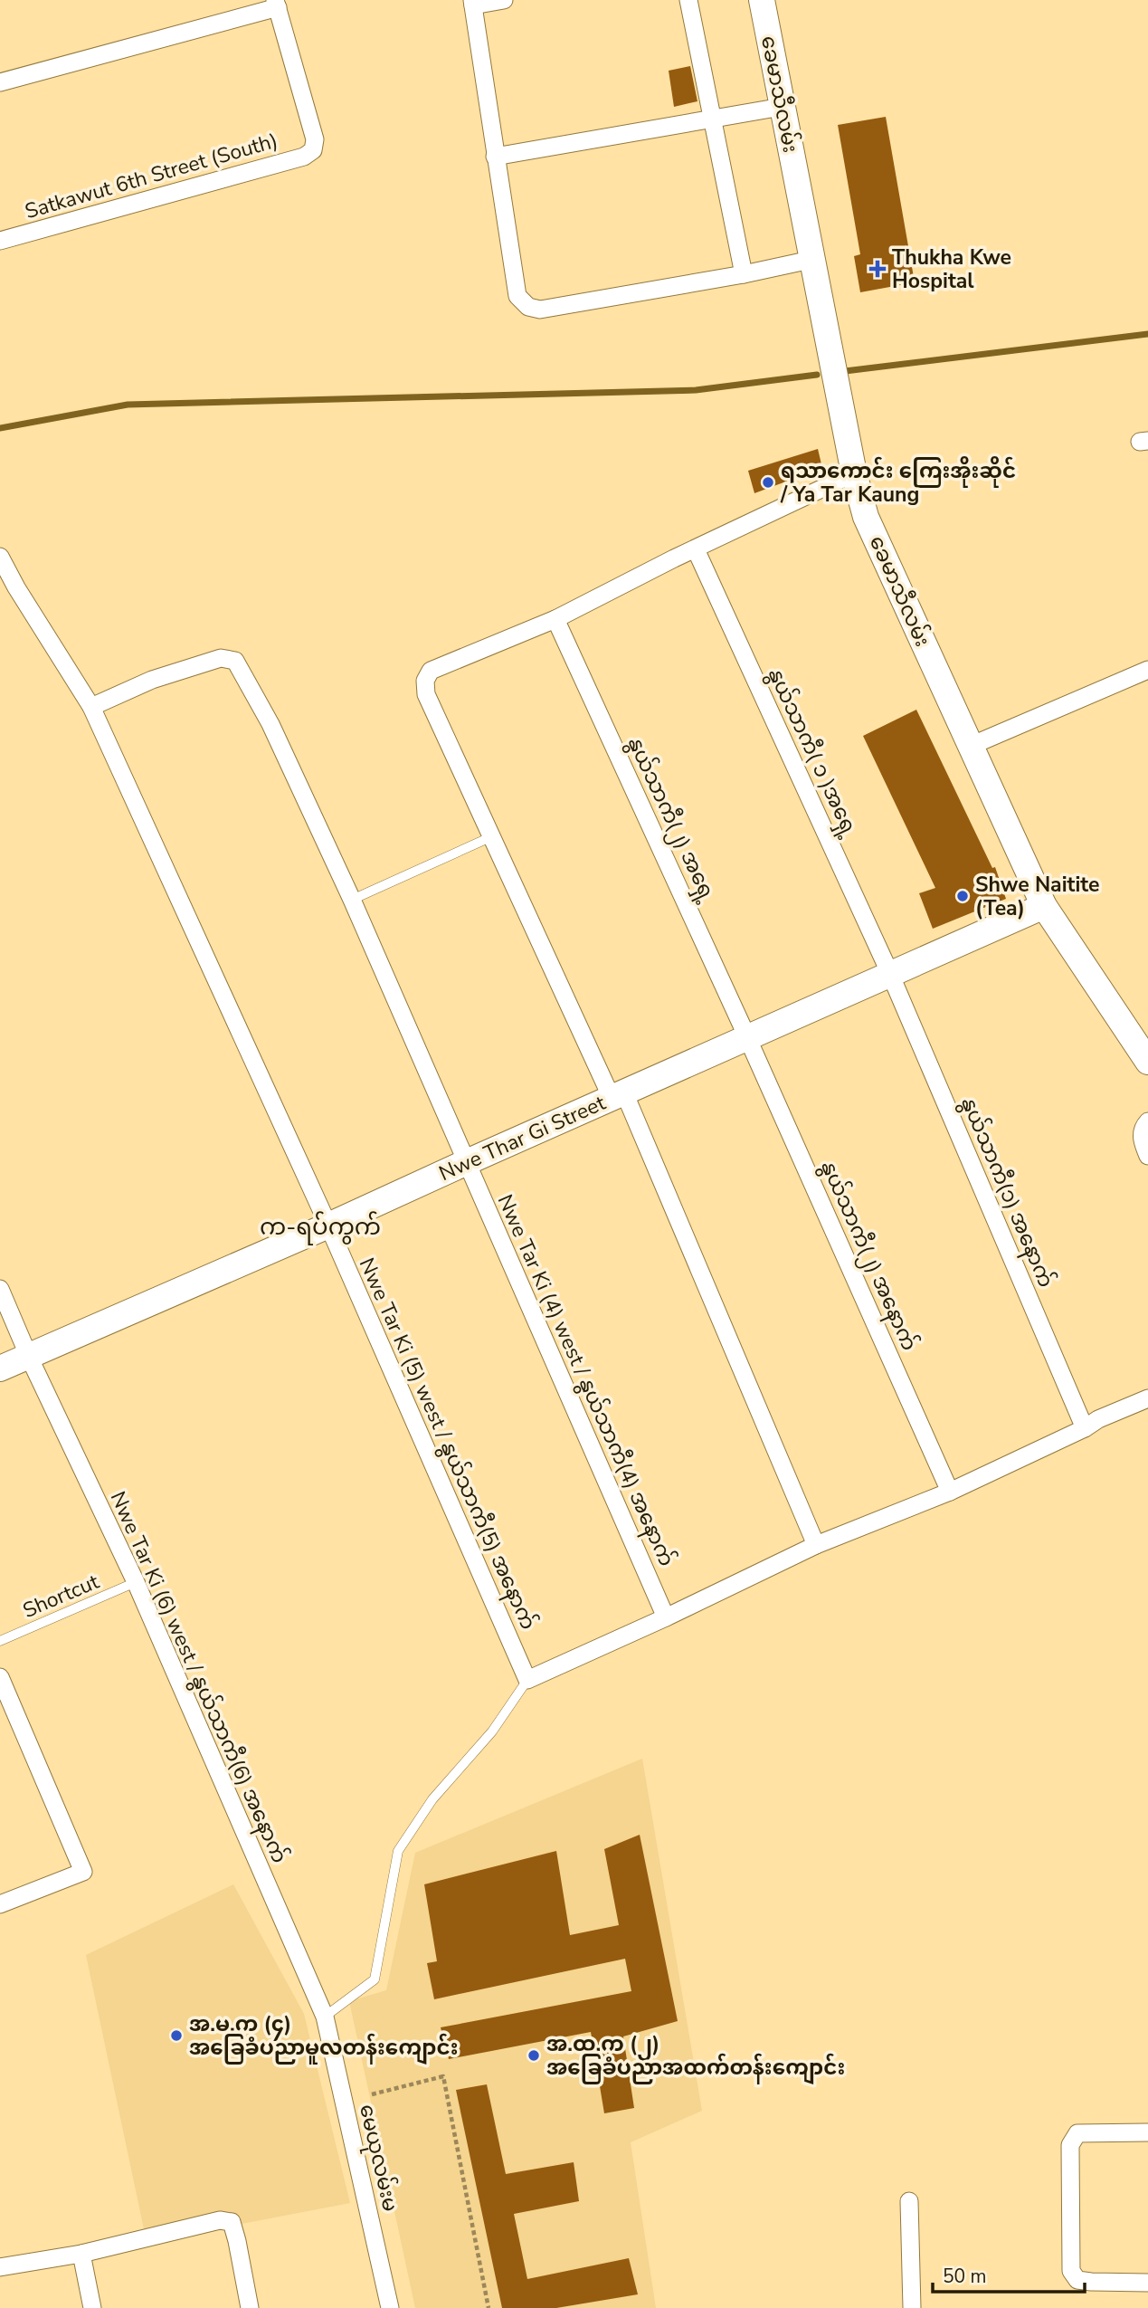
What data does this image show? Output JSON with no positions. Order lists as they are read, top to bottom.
{
  "streets": {
    "main road": ["ခေမာသီလမ်း", "Nwe Thar Gi Street"],
    "street": [
      "Satkawut 6th Street (South)",
      "နွယ်သာကီ( ၁ )အရှေ့",
      "နွယ်သာကီ(၂) အရှေ့",
      "နွယ်သာကီ(၁) အနောက်",
      "နွယ်သာကီ(၂) အနောက်",
      "Nwe Tar Ki (4) west / နွယ်သာကီ(4) အနောက်",
      "Nwe Tar Ki (5) west / နွယ်သာကီ(5) အနောက်",
      "Nwe Tar Ki (6) west / နွယ်သာကီ(6) အနောက်",
      "မေယုလမ်းမ"
    ],
    "lane": ["Shortcut"]
  },
  "crossings": [
    ["ခေမာသီလမ်း", "Nwe Thar Gi Street"],
    ["နွယ်သာကီ( ၁ )အရှေ့", "Nwe Thar Gi Street"],
    ["နွယ်သာကီ( ၁ )အရှေ့", "နွယ်သာကီ(၁) အနောက်"],
    ["နွယ်သာကီ(၂) အရှေ့", "Nwe Thar Gi Street"],
    ["နွယ်သာကီ(၂) အရှေ့", "နွယ်သာကီ(၂) အနောက်"],
    ["Nwe Thar Gi Street", "နွယ်သာကီ(၁) အနောက်"],
    ["Nwe Thar Gi Street", "နွယ်သာကီ(၂) အနောက်"],
    ["Nwe Thar Gi Street", "Nwe Tar Ki (4) west / နွယ်သာကီ(4) အနောက်"],
    ["Nwe Thar Gi Street", "Nwe Tar Ki (5) west / နွယ်သာကီ(5) အနောက်"],
    ["Nwe Thar Gi Street", "Nwe Tar Ki (6) west / နွယ်သာကီ(6) အနောက်"],
    ["Nwe Tar Ki (4) west / နွယ်သာကီ(4) အနောက်", "Nwe Tar Ki (5) west / နွယ်သာကီ(5) အနောက်"],
    ["Shortcut", "Nwe Tar Ki (6) west / နွယ်သာကီ(6) အနောက်"],
    ["Nwe Tar Ki (6) west / နွယ်သာကီ(6) အနောက်", "မေယုလမ်းမ"]
  ],
  "districts": ["က-ရပ်ကွက်"],
  "places": {
    "health": ["Thukha Kwe Hospital"],
    "other": [
      "ရသာကောင်း ကြေးအိုးဆိုင် / Ya Tar Kaung",
      "Shwe Naitite (Tea)",
      "အ.မ.က (၄) အခြေခံပညာမူလတန်းကျောင်း",
      "အ.ထ.က (၂) အခြေခံပညာအထက်တန်းကျောင်း"
    ]
  },
  "scale_bar": "50 m"
}
